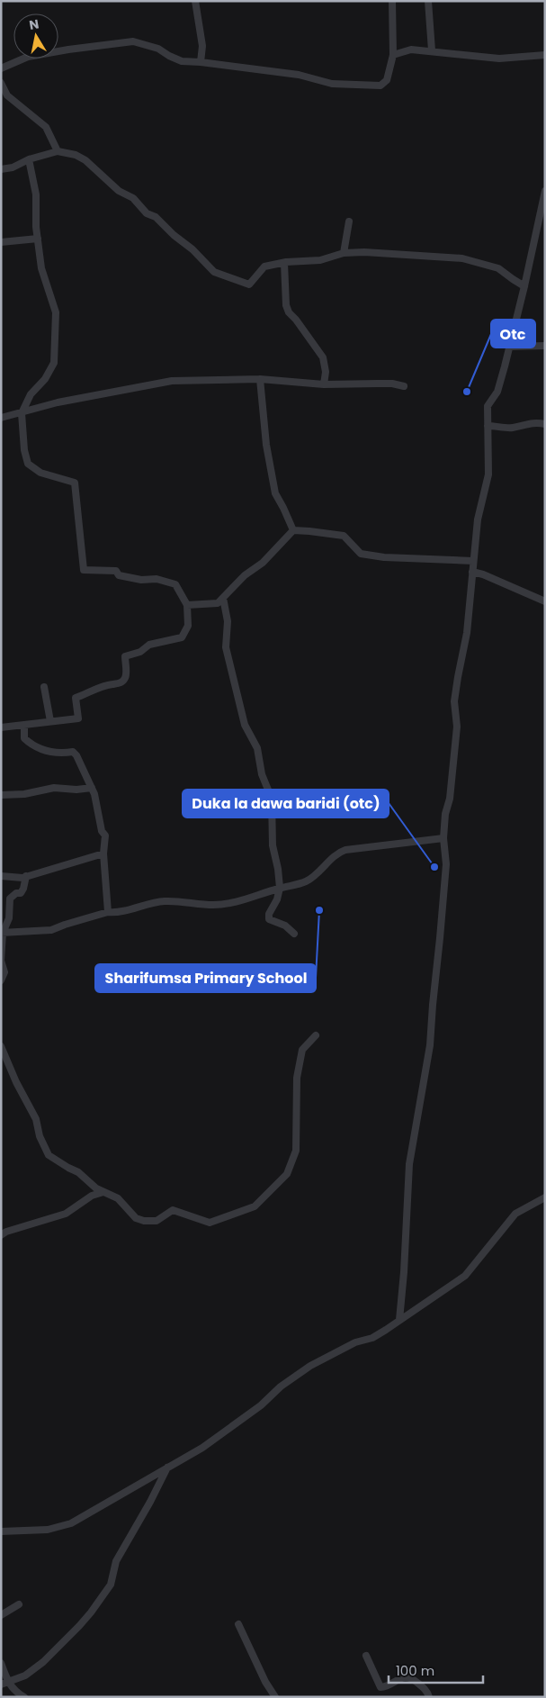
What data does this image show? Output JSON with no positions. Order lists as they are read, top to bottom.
{
  "places": ["Otc", "Duka la dawa baridi (otc)", "Sharifumsa Primary School"],
  "scale_bar": "100 m",
  "north": "top"
}
